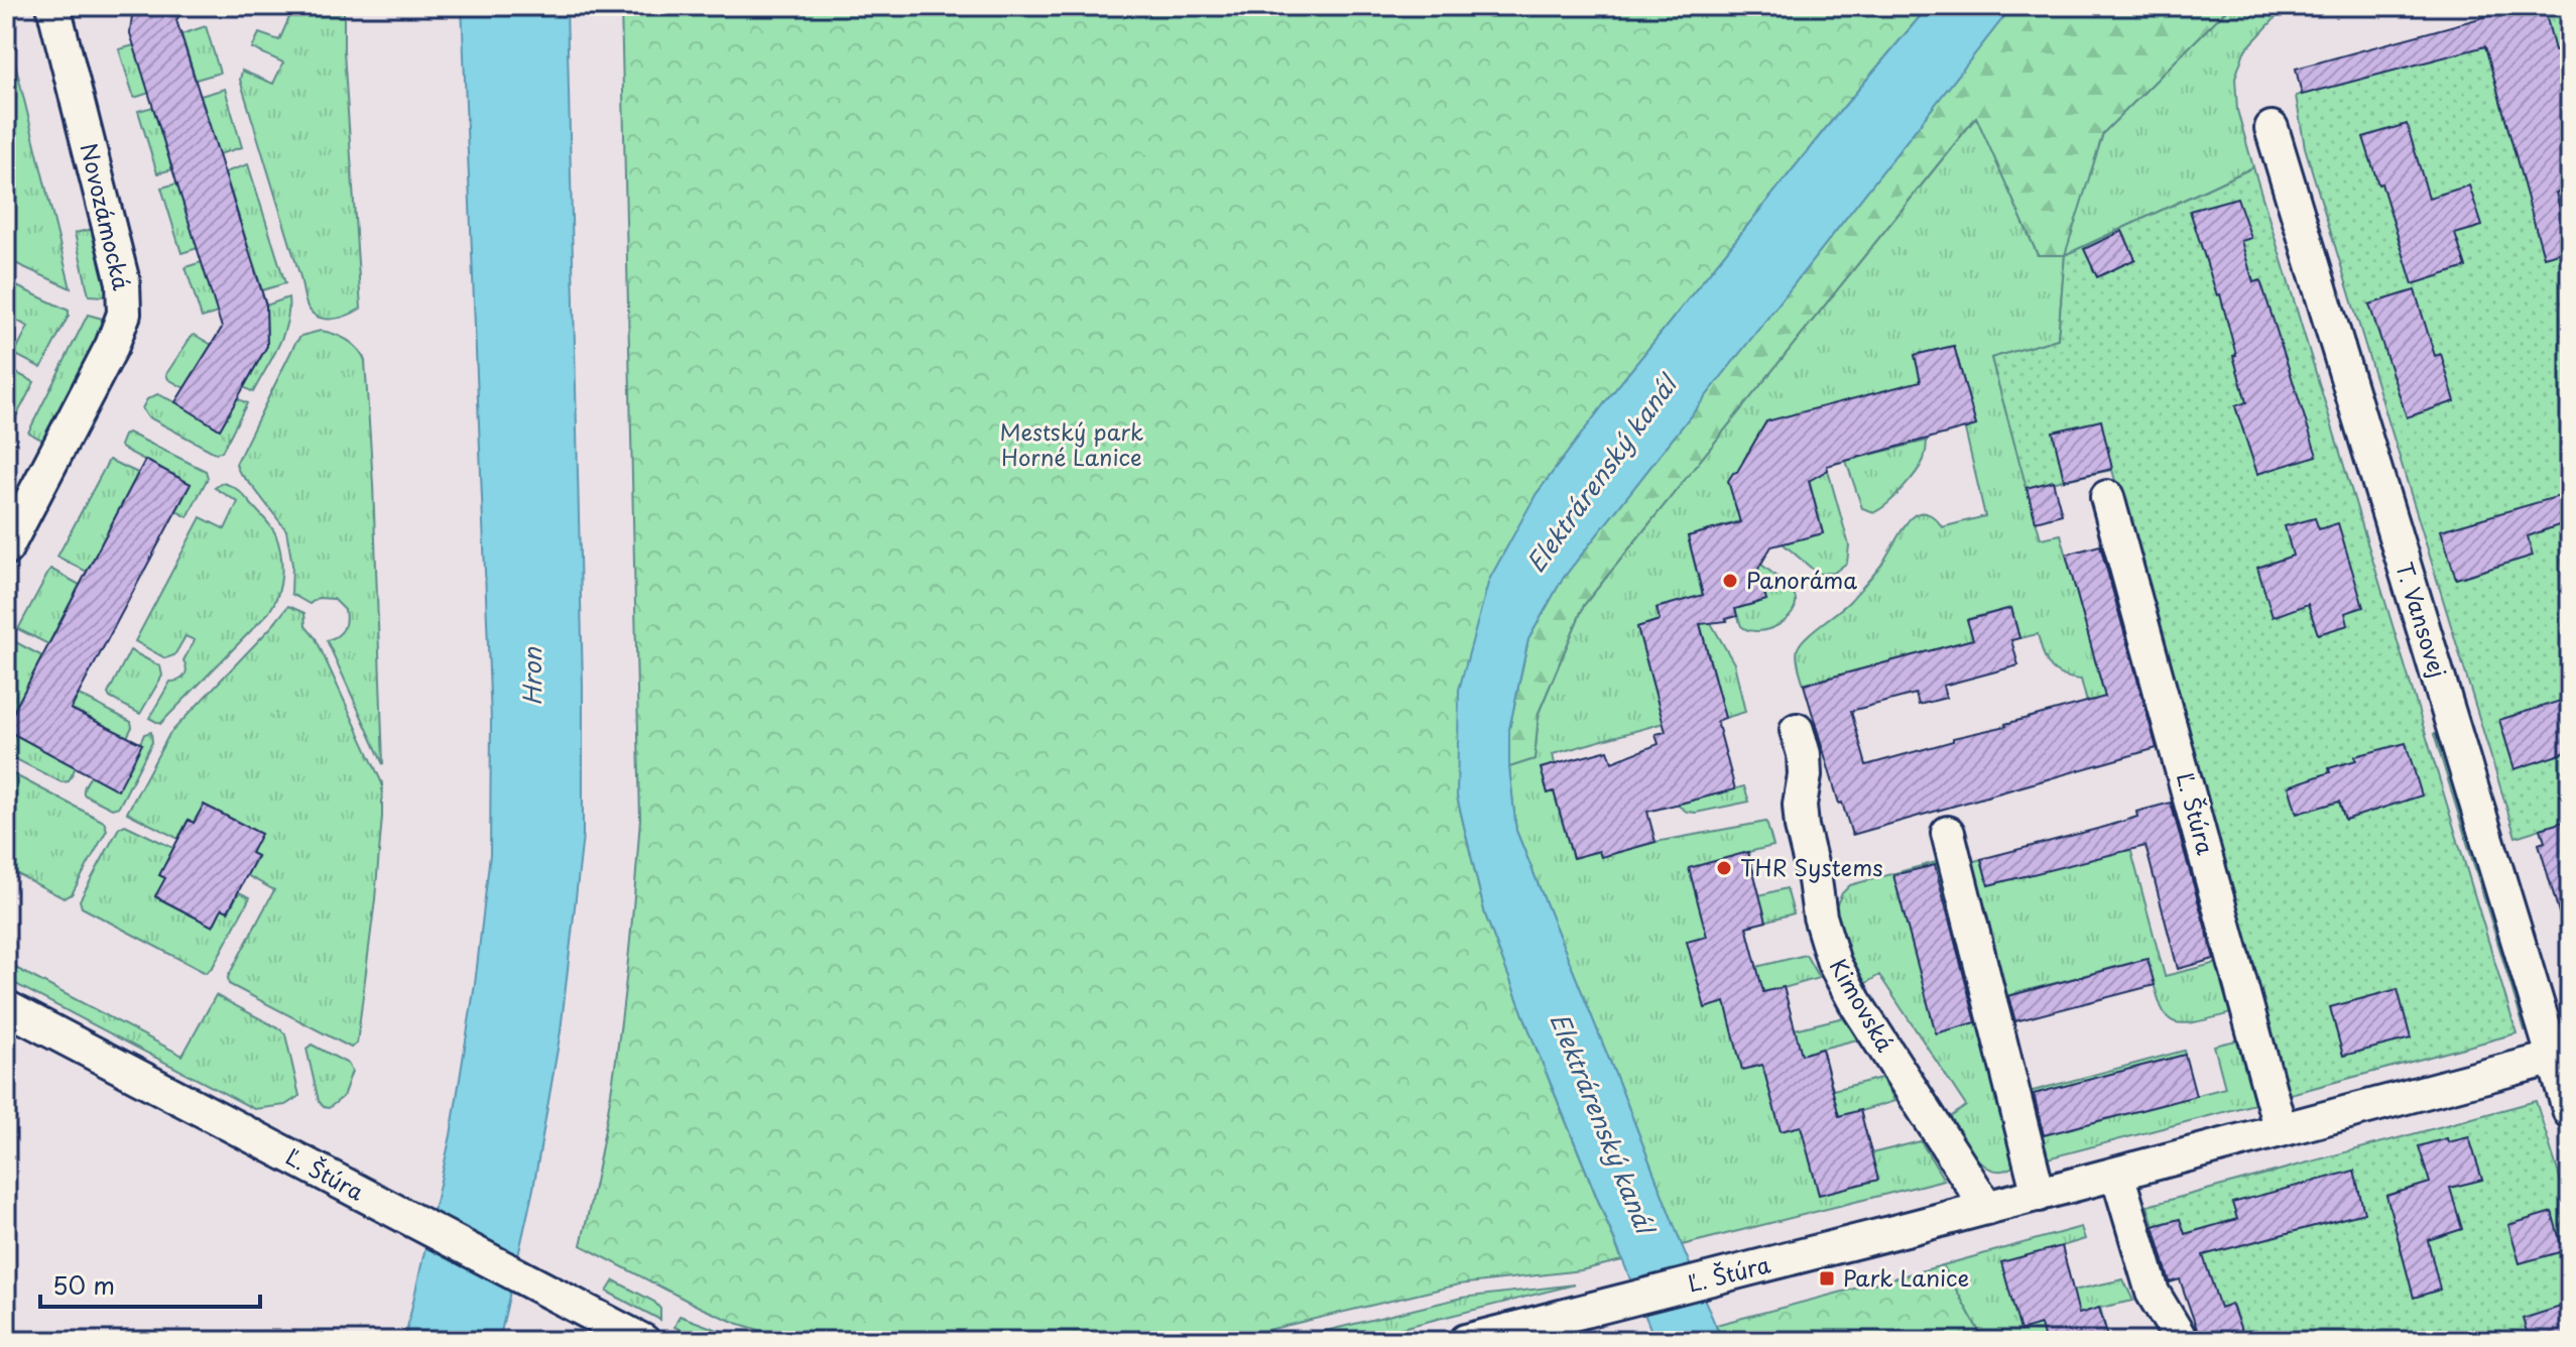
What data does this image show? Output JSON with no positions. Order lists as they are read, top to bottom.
{
  "streets": {
    "street": [
      "Novozámocká",
      "T. Vansovej",
      "Ľ. Štúra",
      "Kimovská"
    ]
  },
  "crossings": [
    ["T. Vansovej", "Ľ. Štúra"],
    ["Ľ. Štúra", "Kimovská"]
  ],
  "water": ["Elektrárenský kanál", "Hron"],
  "parks": ["Mestský park Horné Lanice"],
  "places": {
    "other": ["Panoráma", "THR Systems"],
    "transit": ["Park Lanice"]
  },
  "scale_bar": "50 m"
}
